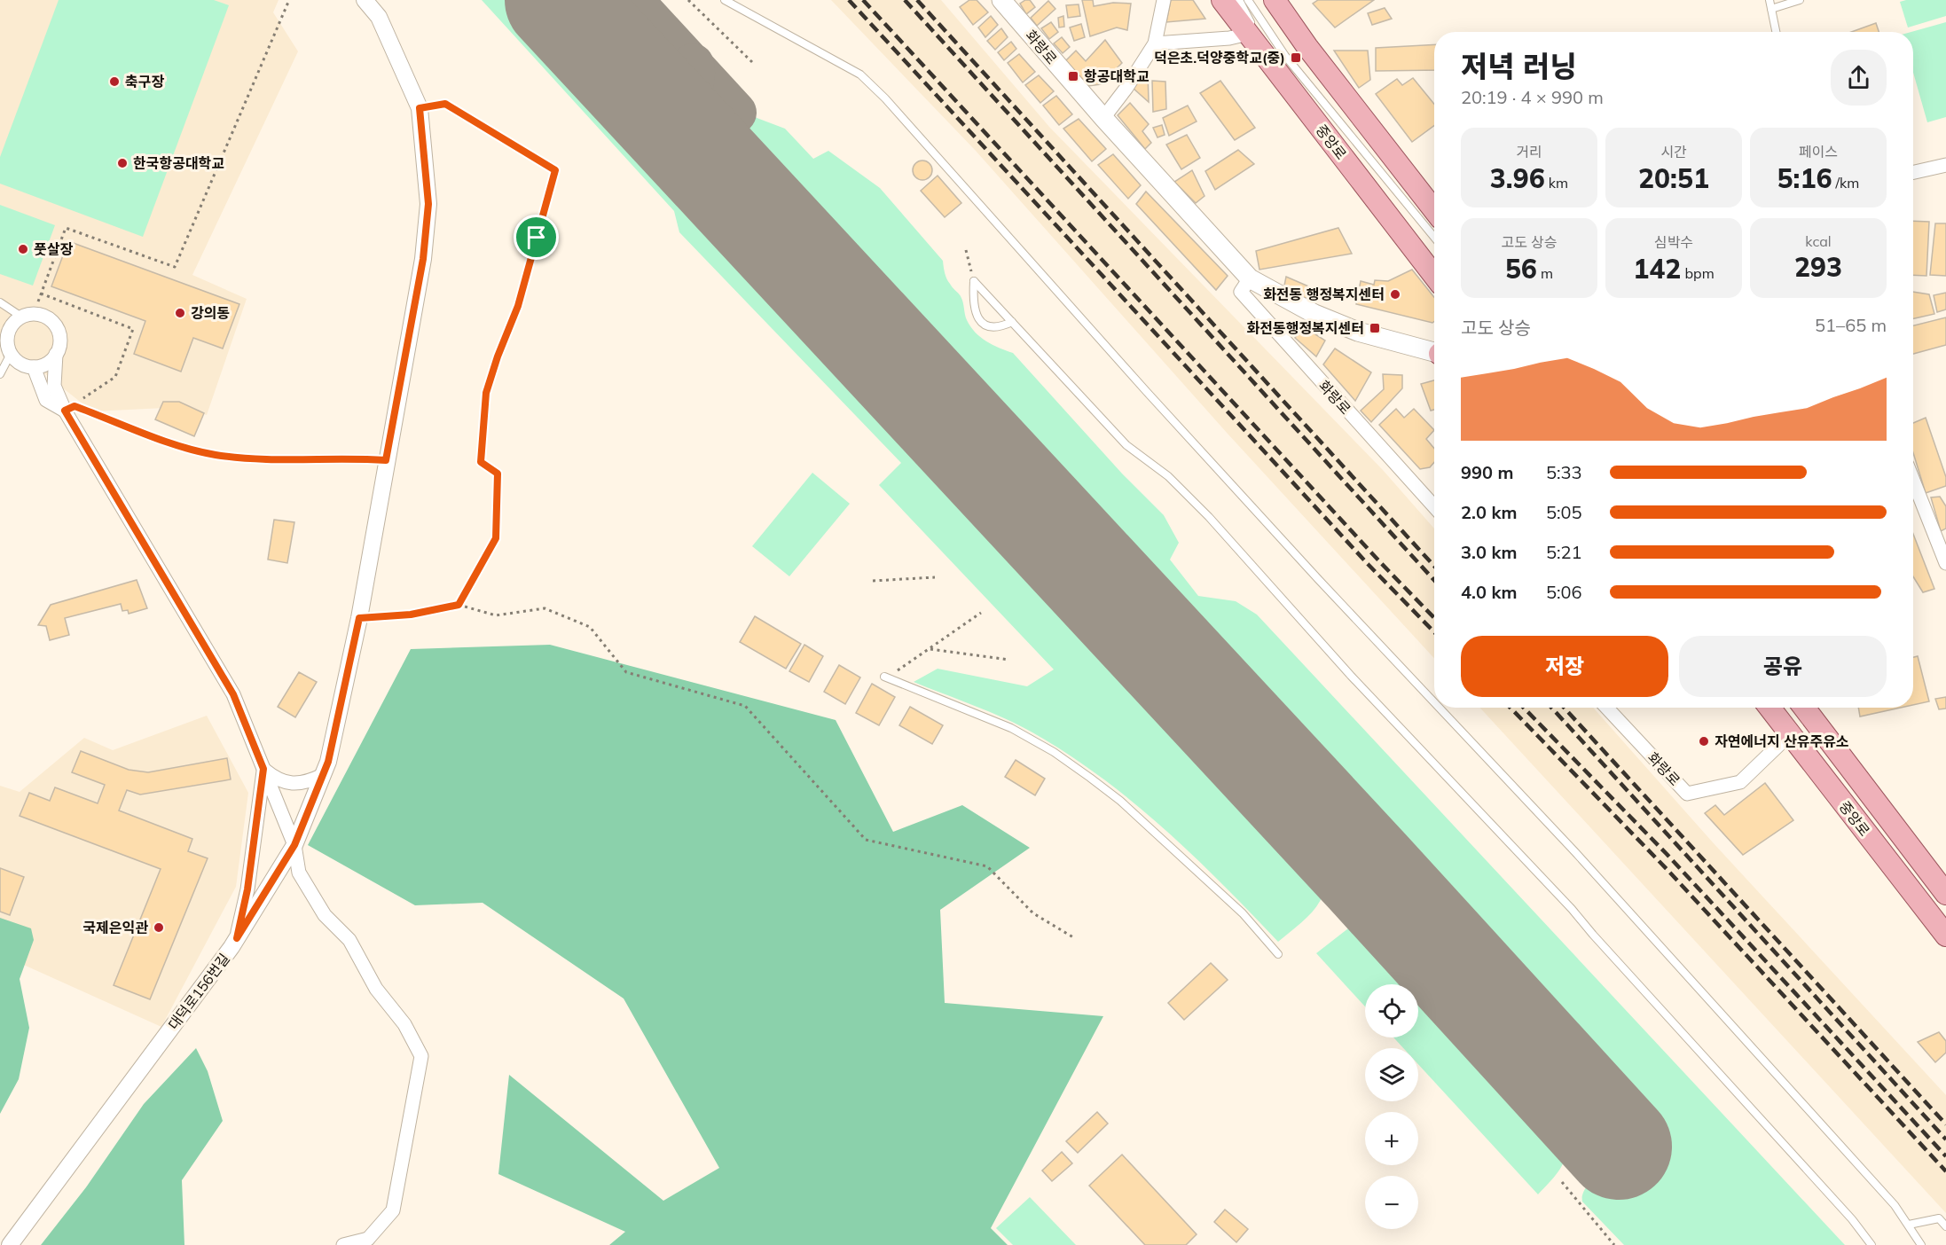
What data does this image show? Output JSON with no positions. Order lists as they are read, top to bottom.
{
  "streets": {
    "main road": ["화랑로", "중앙로"],
    "street": ["대덕로156번길"]
  },
  "crossings": [
    ["화랑로", "중앙로"]
  ],
  "places": {
    "transit": ["덕은초.덕양중학교(중)", "항공대학교", "화전동행정복지센터"],
    "other": [
      "축구장",
      "한국항공대학교",
      "풋살장",
      "화전동 행정복지센터",
      "강의동",
      "자연에너지 산유주유소",
      "국제은익관"
    ]
  },
  "page": {
    "heading": ["저녁 러닝", "20:19 · 4 × 990 m"],
    "stats": [
      ["거리", "3.96 km"],
      ["시간", "20:51"],
      ["페이스", "5:16 /km"],
      ["고도 상승", "56 m"],
      ["심박수", "142 bpm"],
      ["kcal", "293"]
    ],
    "chart": ["고도 상승", "51–65 m"],
    "list": [
      {
        "name": "990 m",
        "note": "5:33"
      },
      {
        "name": "2.0 km",
        "note": "5:05"
      },
      {
        "name": "3.0 km",
        "note": "5:21"
      },
      {
        "name": "4.0 km",
        "note": "5:06"
      }
    ],
    "buttons": ["저장", "공유"],
    "map_buttons": ["+", "−"]
  }
}
